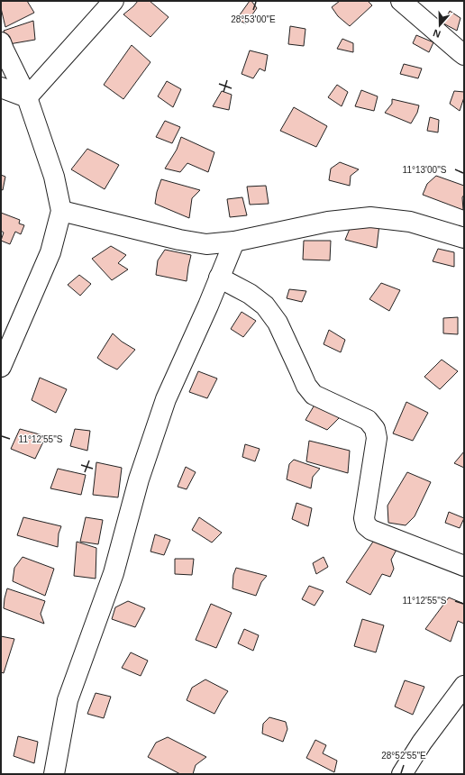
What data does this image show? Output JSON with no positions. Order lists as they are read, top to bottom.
{
  "north": "bottom",
  "coordinates": [
    "28°53'00\"E",
    "11°13'00\"S",
    "11°12'55\"S",
    "28°52'55\"E"
  ]
}
